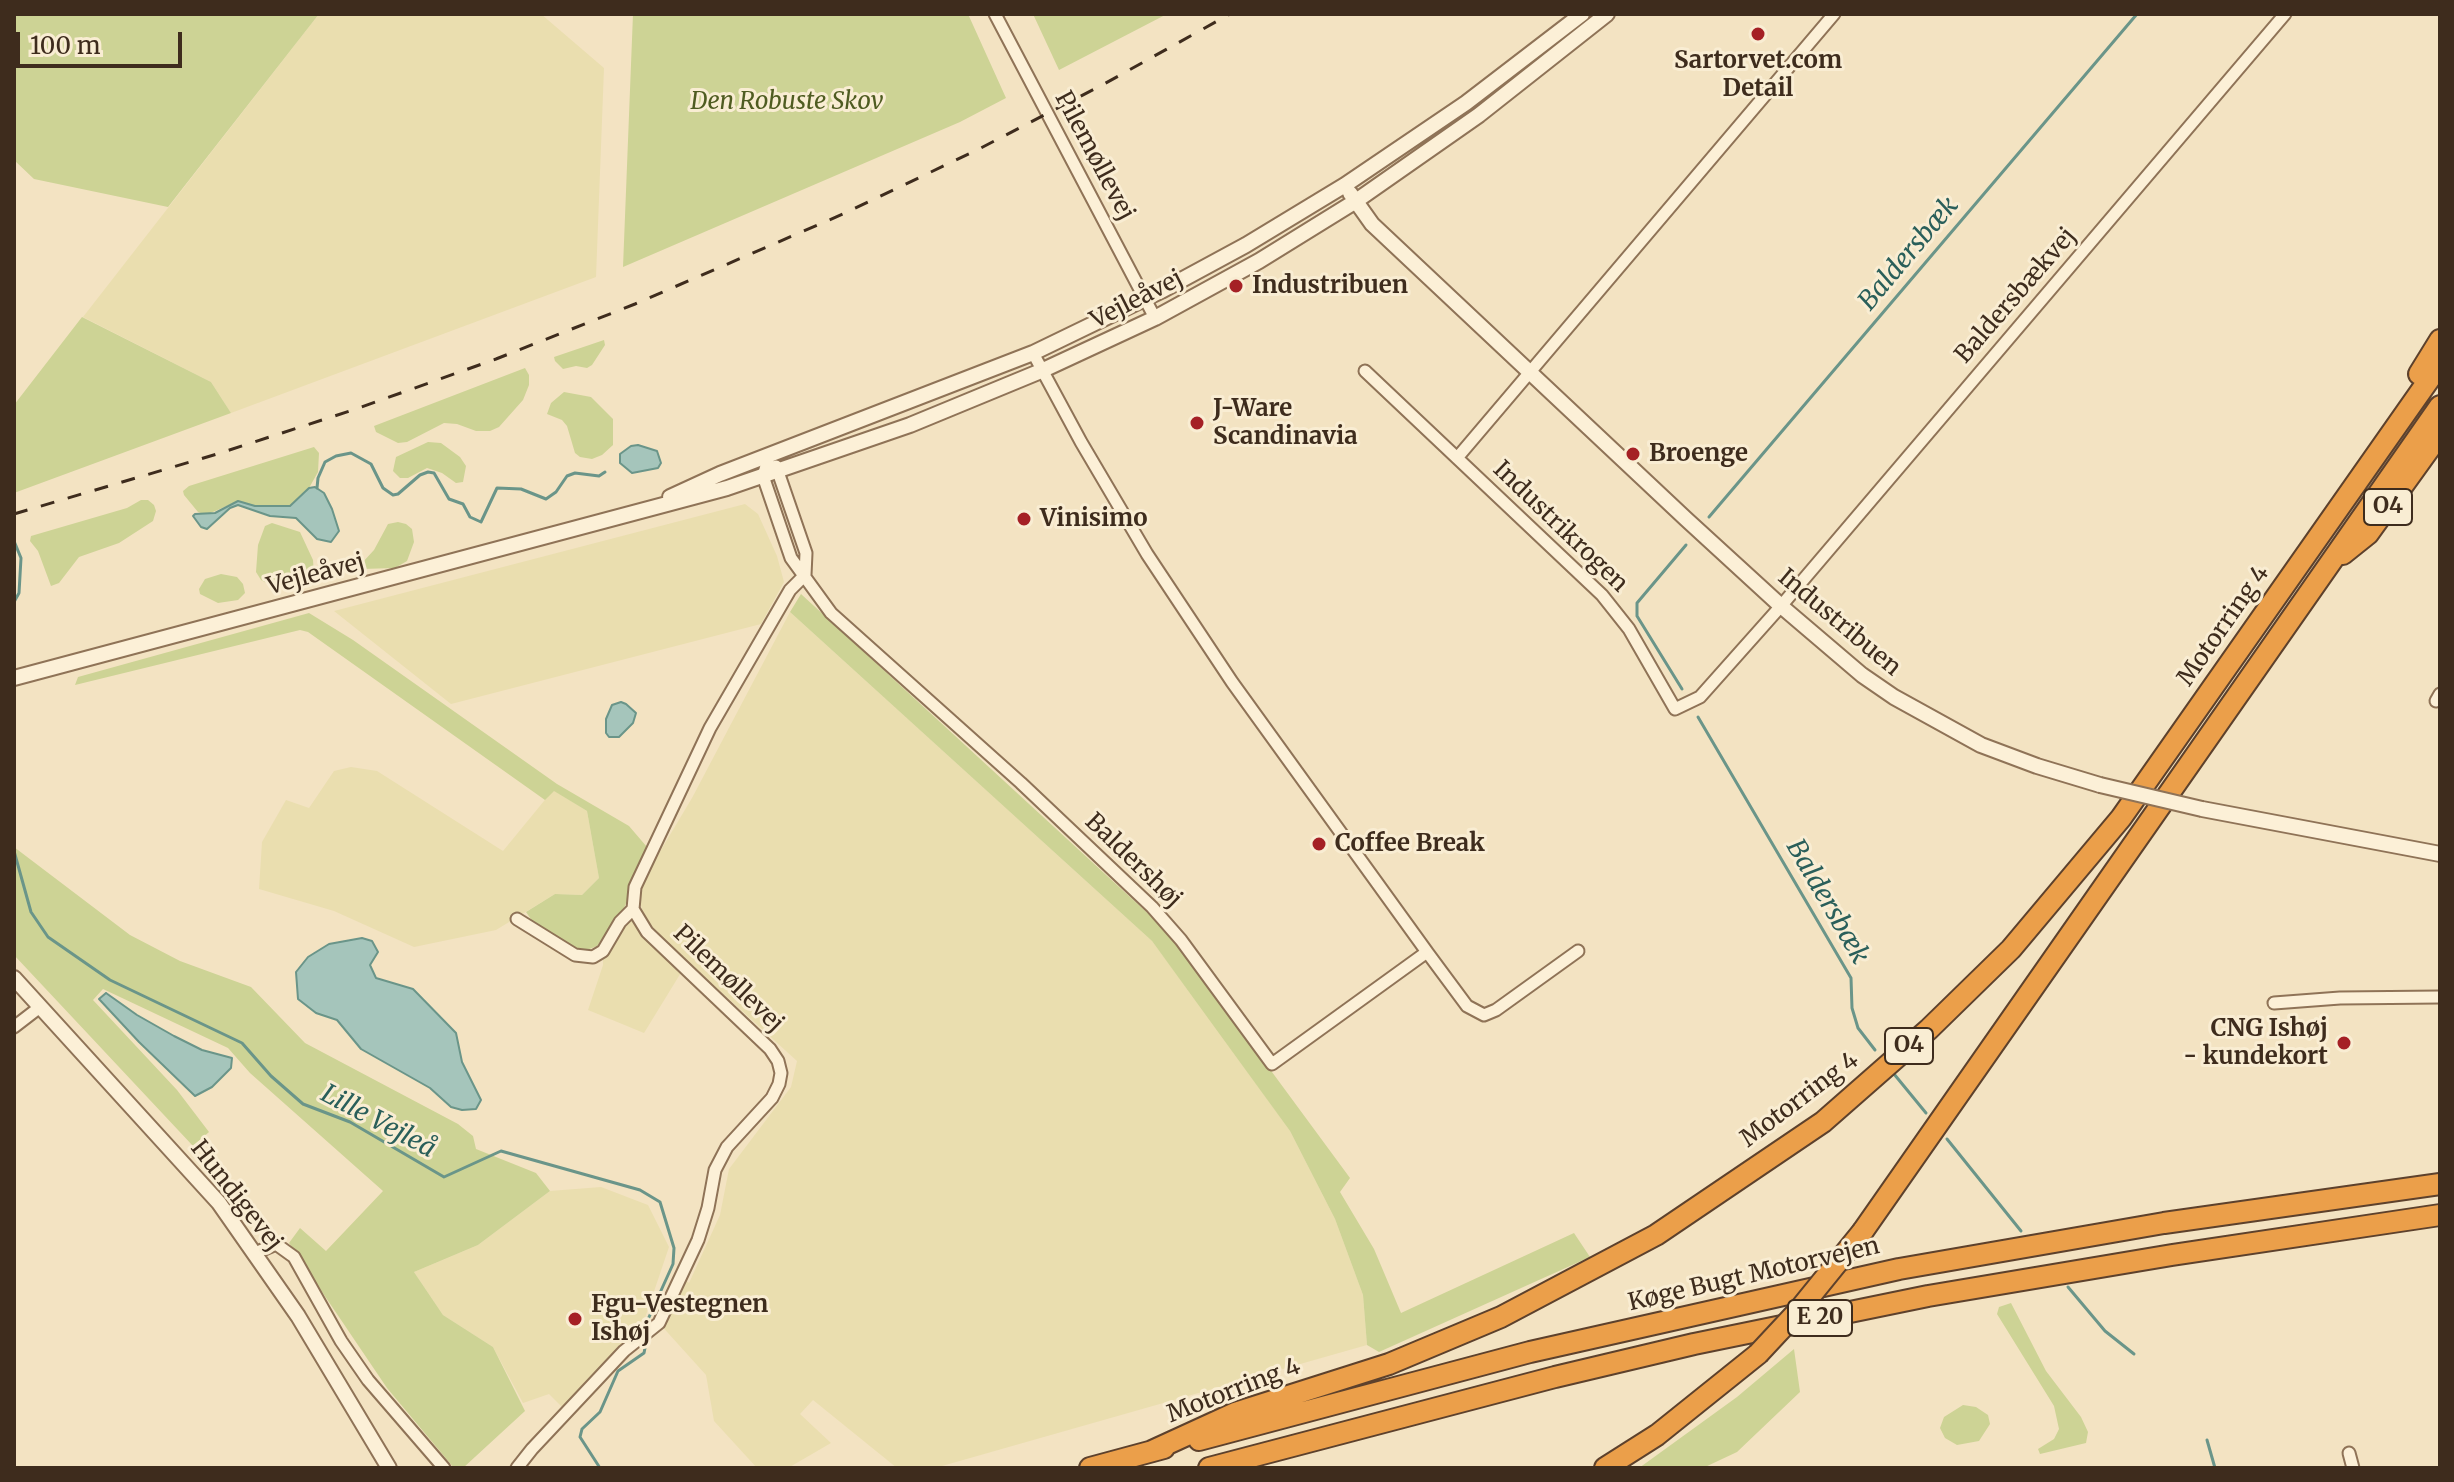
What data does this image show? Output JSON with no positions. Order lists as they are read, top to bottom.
{
  "streets": {
    "highway": [
      "O4",
      "Motorring 4",
      "Køge Bugt Motorvejen",
      "E 20"
    ],
    "street": [
      "Pilemøllevej",
      "Baldersbækvej",
      "Vejleåvej",
      "Industrikrogen",
      "Industribuen",
      "Baldershøj",
      "Hundigevej"
    ]
  },
  "crossings": [
    ["Pilemøllevej", "Vejleåvej"],
    ["Baldersbækvej", "Industrikrogen"],
    ["Baldersbækvej", "Industribuen"],
    ["Vejleåvej", "Industribuen"],
    ["Vejleåvej", "Baldershøj"],
    ["O4", "Motorring 4"],
    ["Industrikrogen", "Industribuen"],
    ["Motorring 4", "Køge Bugt Motorvejen"]
  ],
  "water": ["Baldersbæk", "Lille Vejleå"],
  "parks": ["Den Robuste Skov"],
  "places": [
    "Sartorvet.com Detail",
    "Industribuen",
    "J-Ware Scandinavia",
    "Broenge",
    "Vinisimo",
    "Coffee Break",
    "CNG Ishøj - kundekort",
    "Fgu-Vestegnen Ishøj"
  ],
  "scale_bar": "100 m"
}
